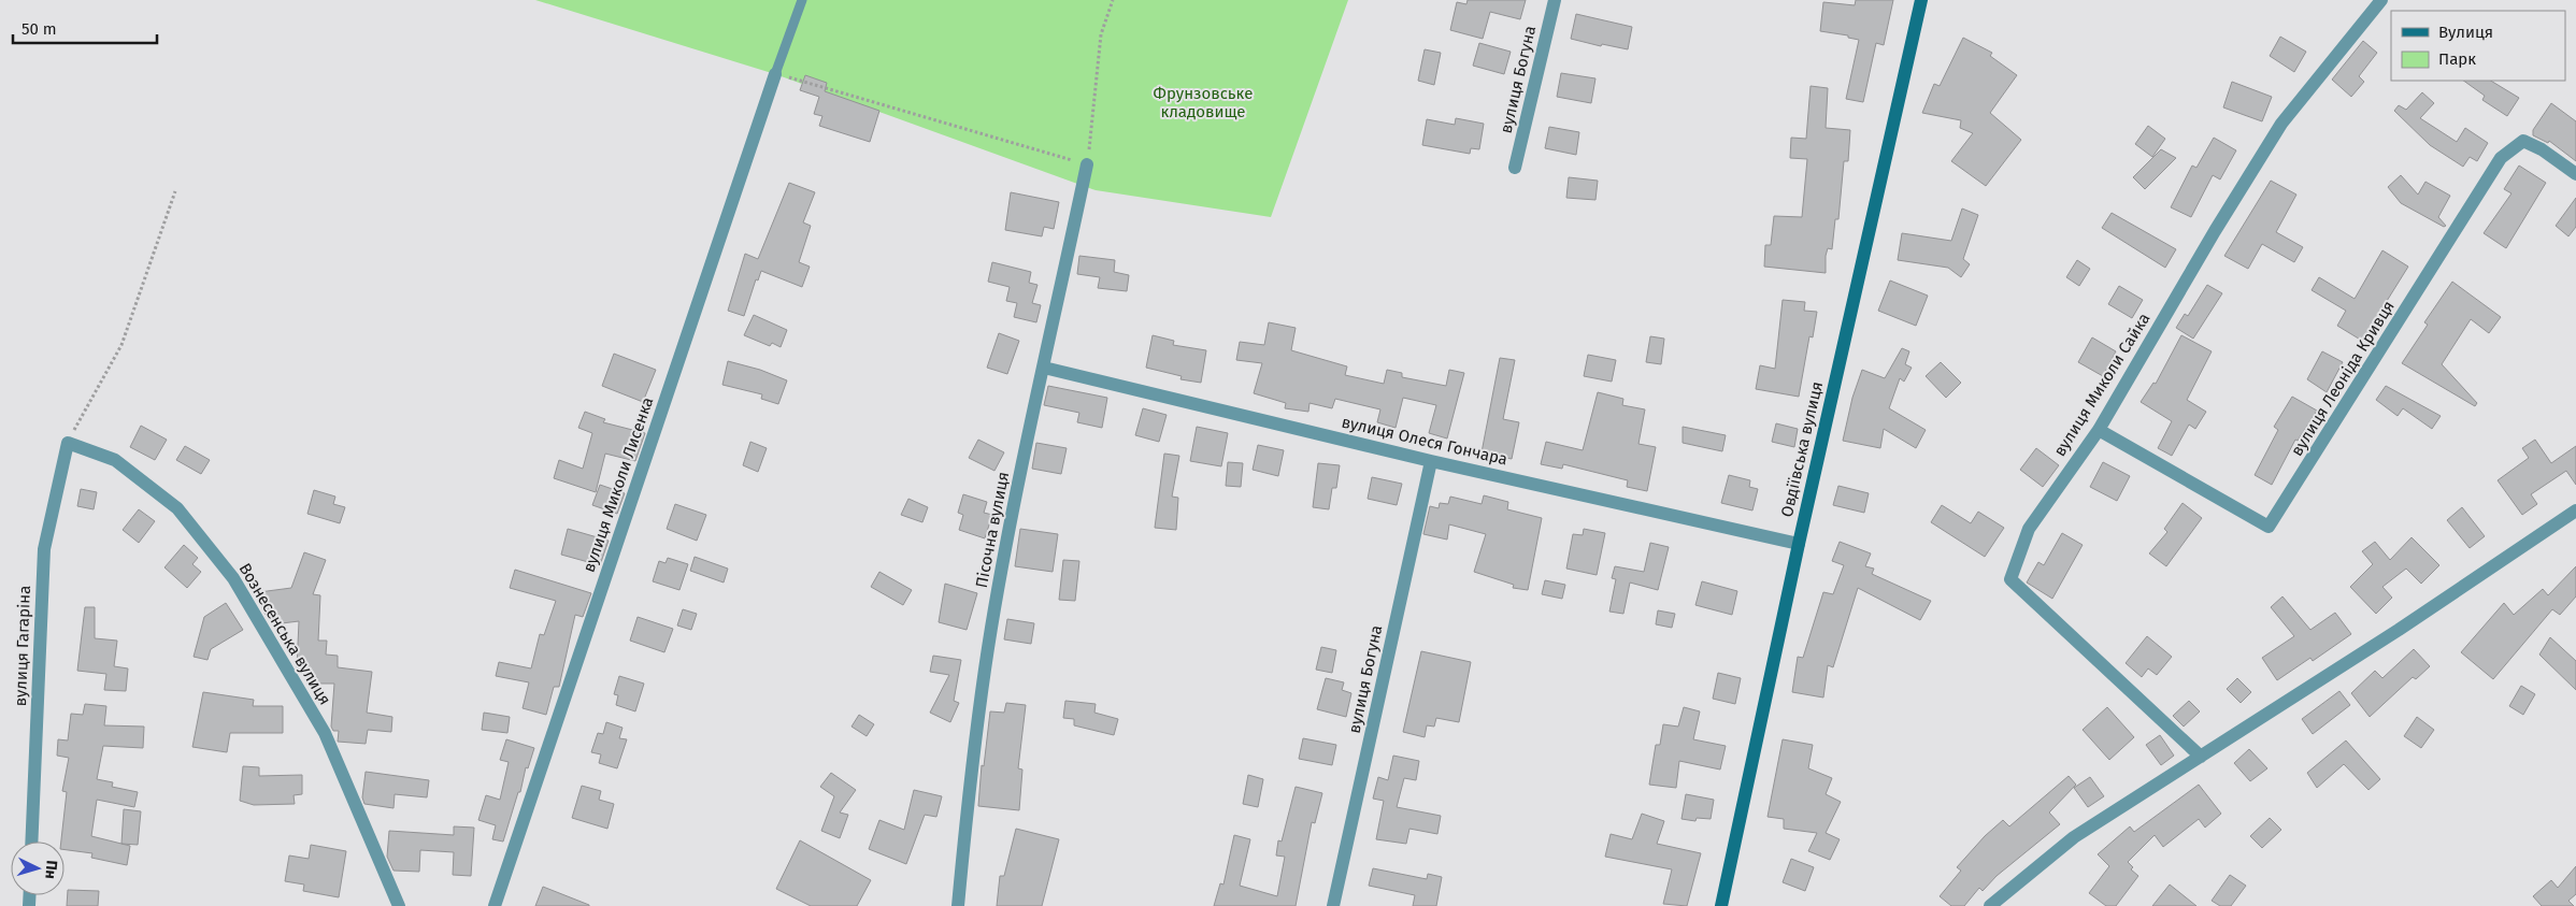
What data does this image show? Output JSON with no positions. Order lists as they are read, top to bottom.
{
  "streets": {
    "main road": ["Овдіївська вулиця"],
    "street": [
      "вулиця Богуна",
      "вулиця Леоніда Кривця",
      "вулиця Миколи Сайка",
      "вулиця Олеся Гончара",
      "вулиця Миколи Лисенка",
      "Пісочна вулиця",
      "Вознесенська вулиця",
      "вулиця Гагаріна"
    ]
  },
  "crossings": [
    ["вулиця Богуна", "вулиця Олеся Гончара"],
    ["вулиця Леоніда Кривця", "вулиця Миколи Сайка"],
    ["вулиця Олеся Гончара", "Овдіївська вулиця"],
    ["вулиця Олеся Гончара", "Пісочна вулиця"],
    ["Вознесенська вулиця", "вулиця Гагаріна"]
  ],
  "parks": ["Фрунзовське кладовище"],
  "legend": ["Вулиця", "Парк"],
  "scale_bar": "50 m",
  "north": "right"
}
